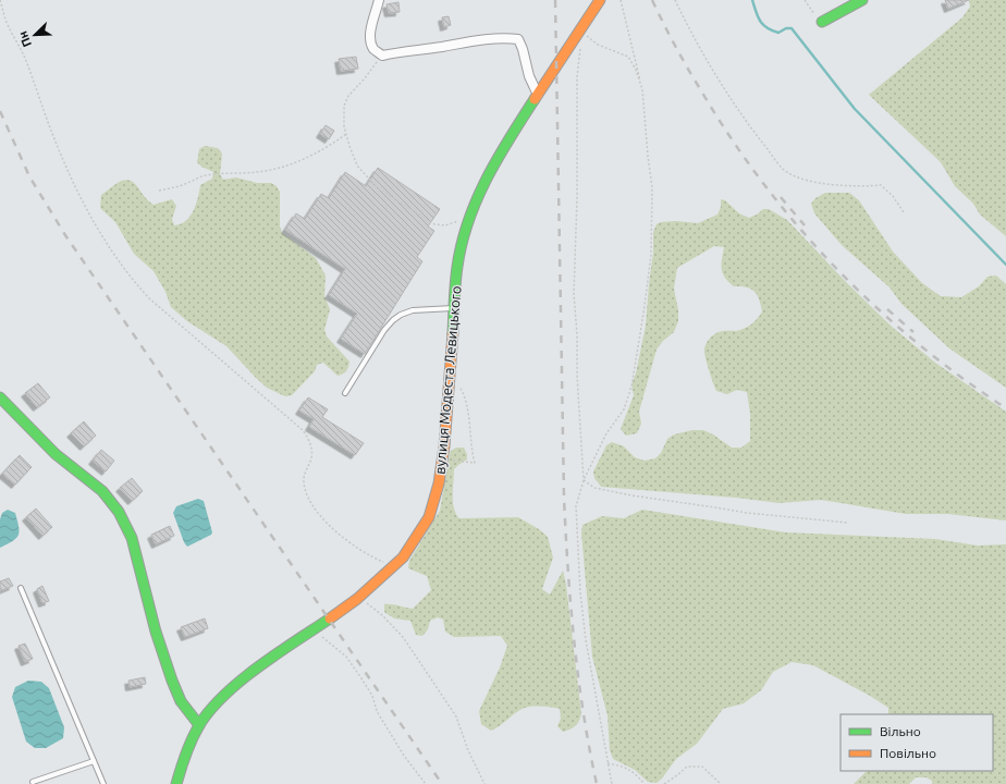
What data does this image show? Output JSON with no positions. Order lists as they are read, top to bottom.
{
  "streets": {
    "street": ["вулиця Модеста Левицького"]
  },
  "legend": ["Вільно", "Повільно"],
  "north": "bottom left"
}
